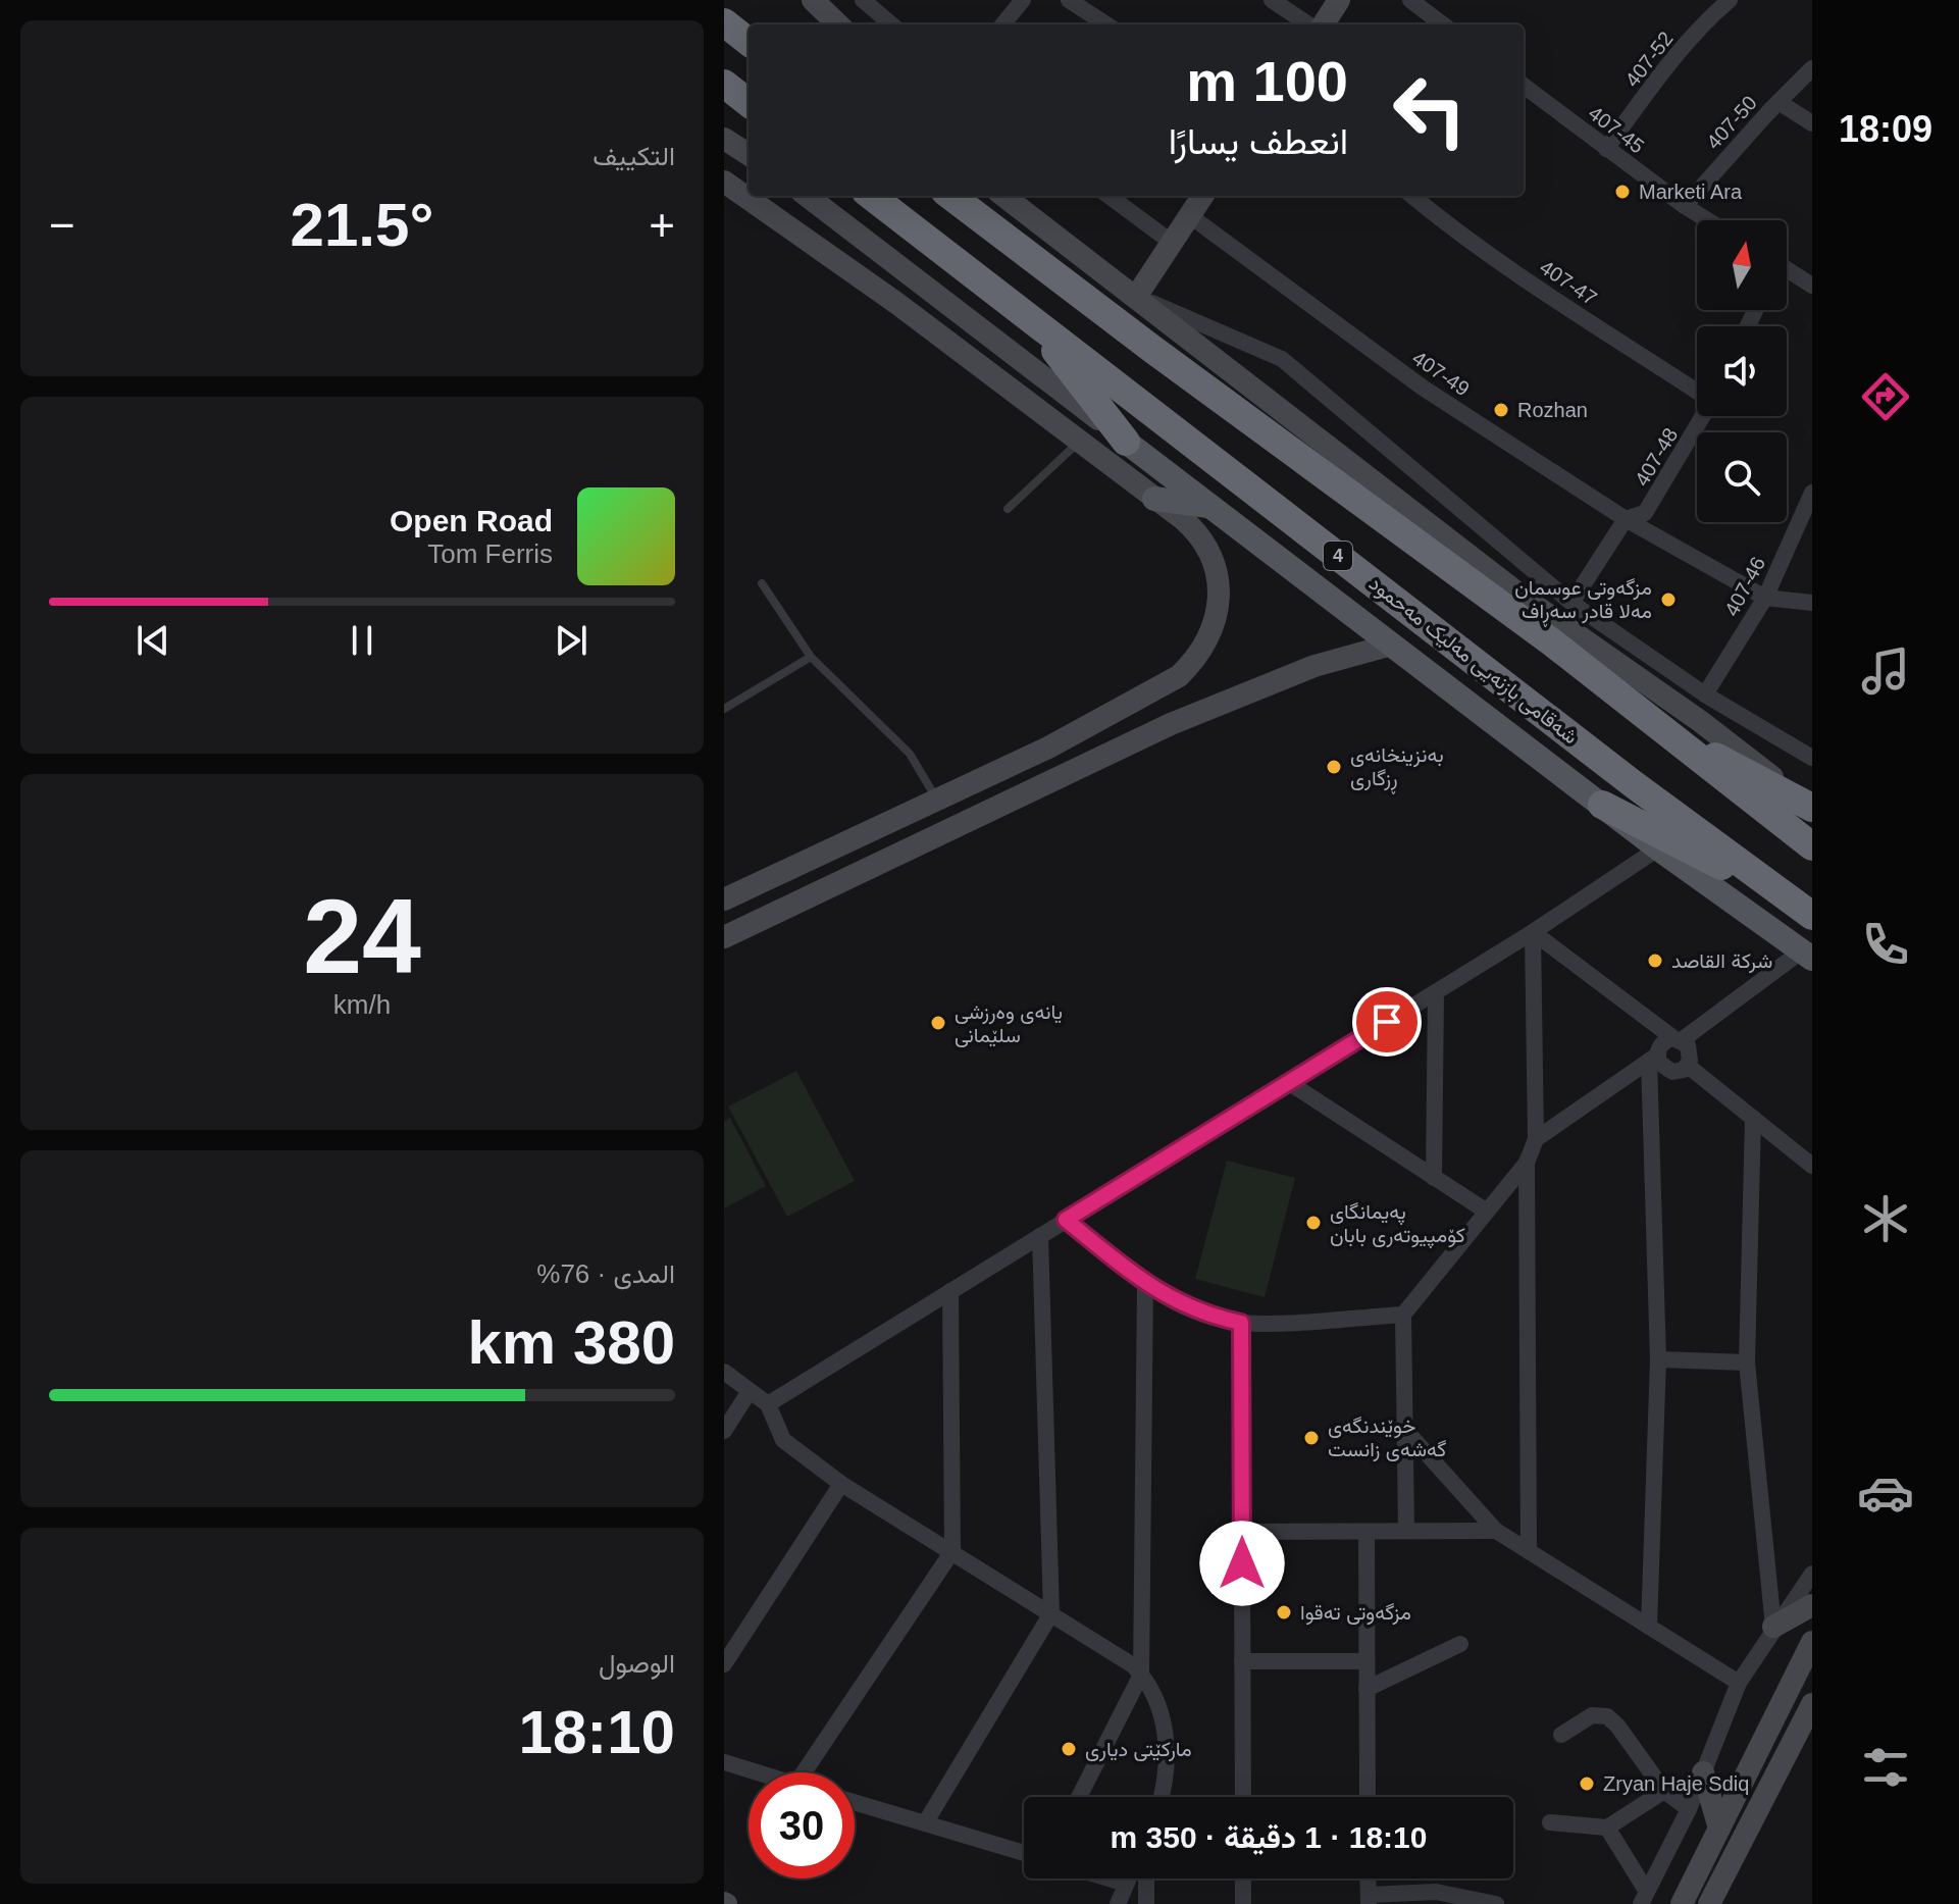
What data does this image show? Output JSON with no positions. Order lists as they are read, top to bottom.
{
  "streets": {
    "highway": ["4", "شەقامی بازنەیی مەلیک مەحمود"],
    "street": [
      "407-52",
      "407-50",
      "407-45",
      "407-47",
      "407-49",
      "407-48",
      "407-46"
    ]
  },
  "crossings": [
    ["407-52", "407-45"],
    ["407-50", "407-45"],
    ["407-49", "407-48"],
    ["407-49", "407-46"]
  ],
  "places": [
    "Marketi Ara",
    "Rozhan",
    "مزگەوتی عوسمان مەلا قادر سەڕاف",
    "بەنزینخانەی ڕزگاری",
    "شركة القاصد",
    "یانەی وەرزشی سلێمانی",
    "پەیمانگای کۆمپیوتەری بابان",
    "خوێندنگەی گەشەی زانست",
    "مزگەوتی تەقوا",
    "مارکێتی دیاری",
    "Zryan Haje Sdiq"
  ],
  "north": "top",
  "page": {
    "tabs": "18:09",
    "tile": [
      "التكييف",
      ["24", "km/h"],
      ["المدى · 76%", "380 km"],
      ["الوصول", "18:10"]
    ],
    "turn": ["100 m", "انعطف يسارًا"],
    "heat": ["−", "21.5°", "+"],
    "song": ["Open Road", "Tom Ferris"],
    "limit": "30",
    "trip": "18:10 · 1 دقيقة · 350 m"
  }
}
